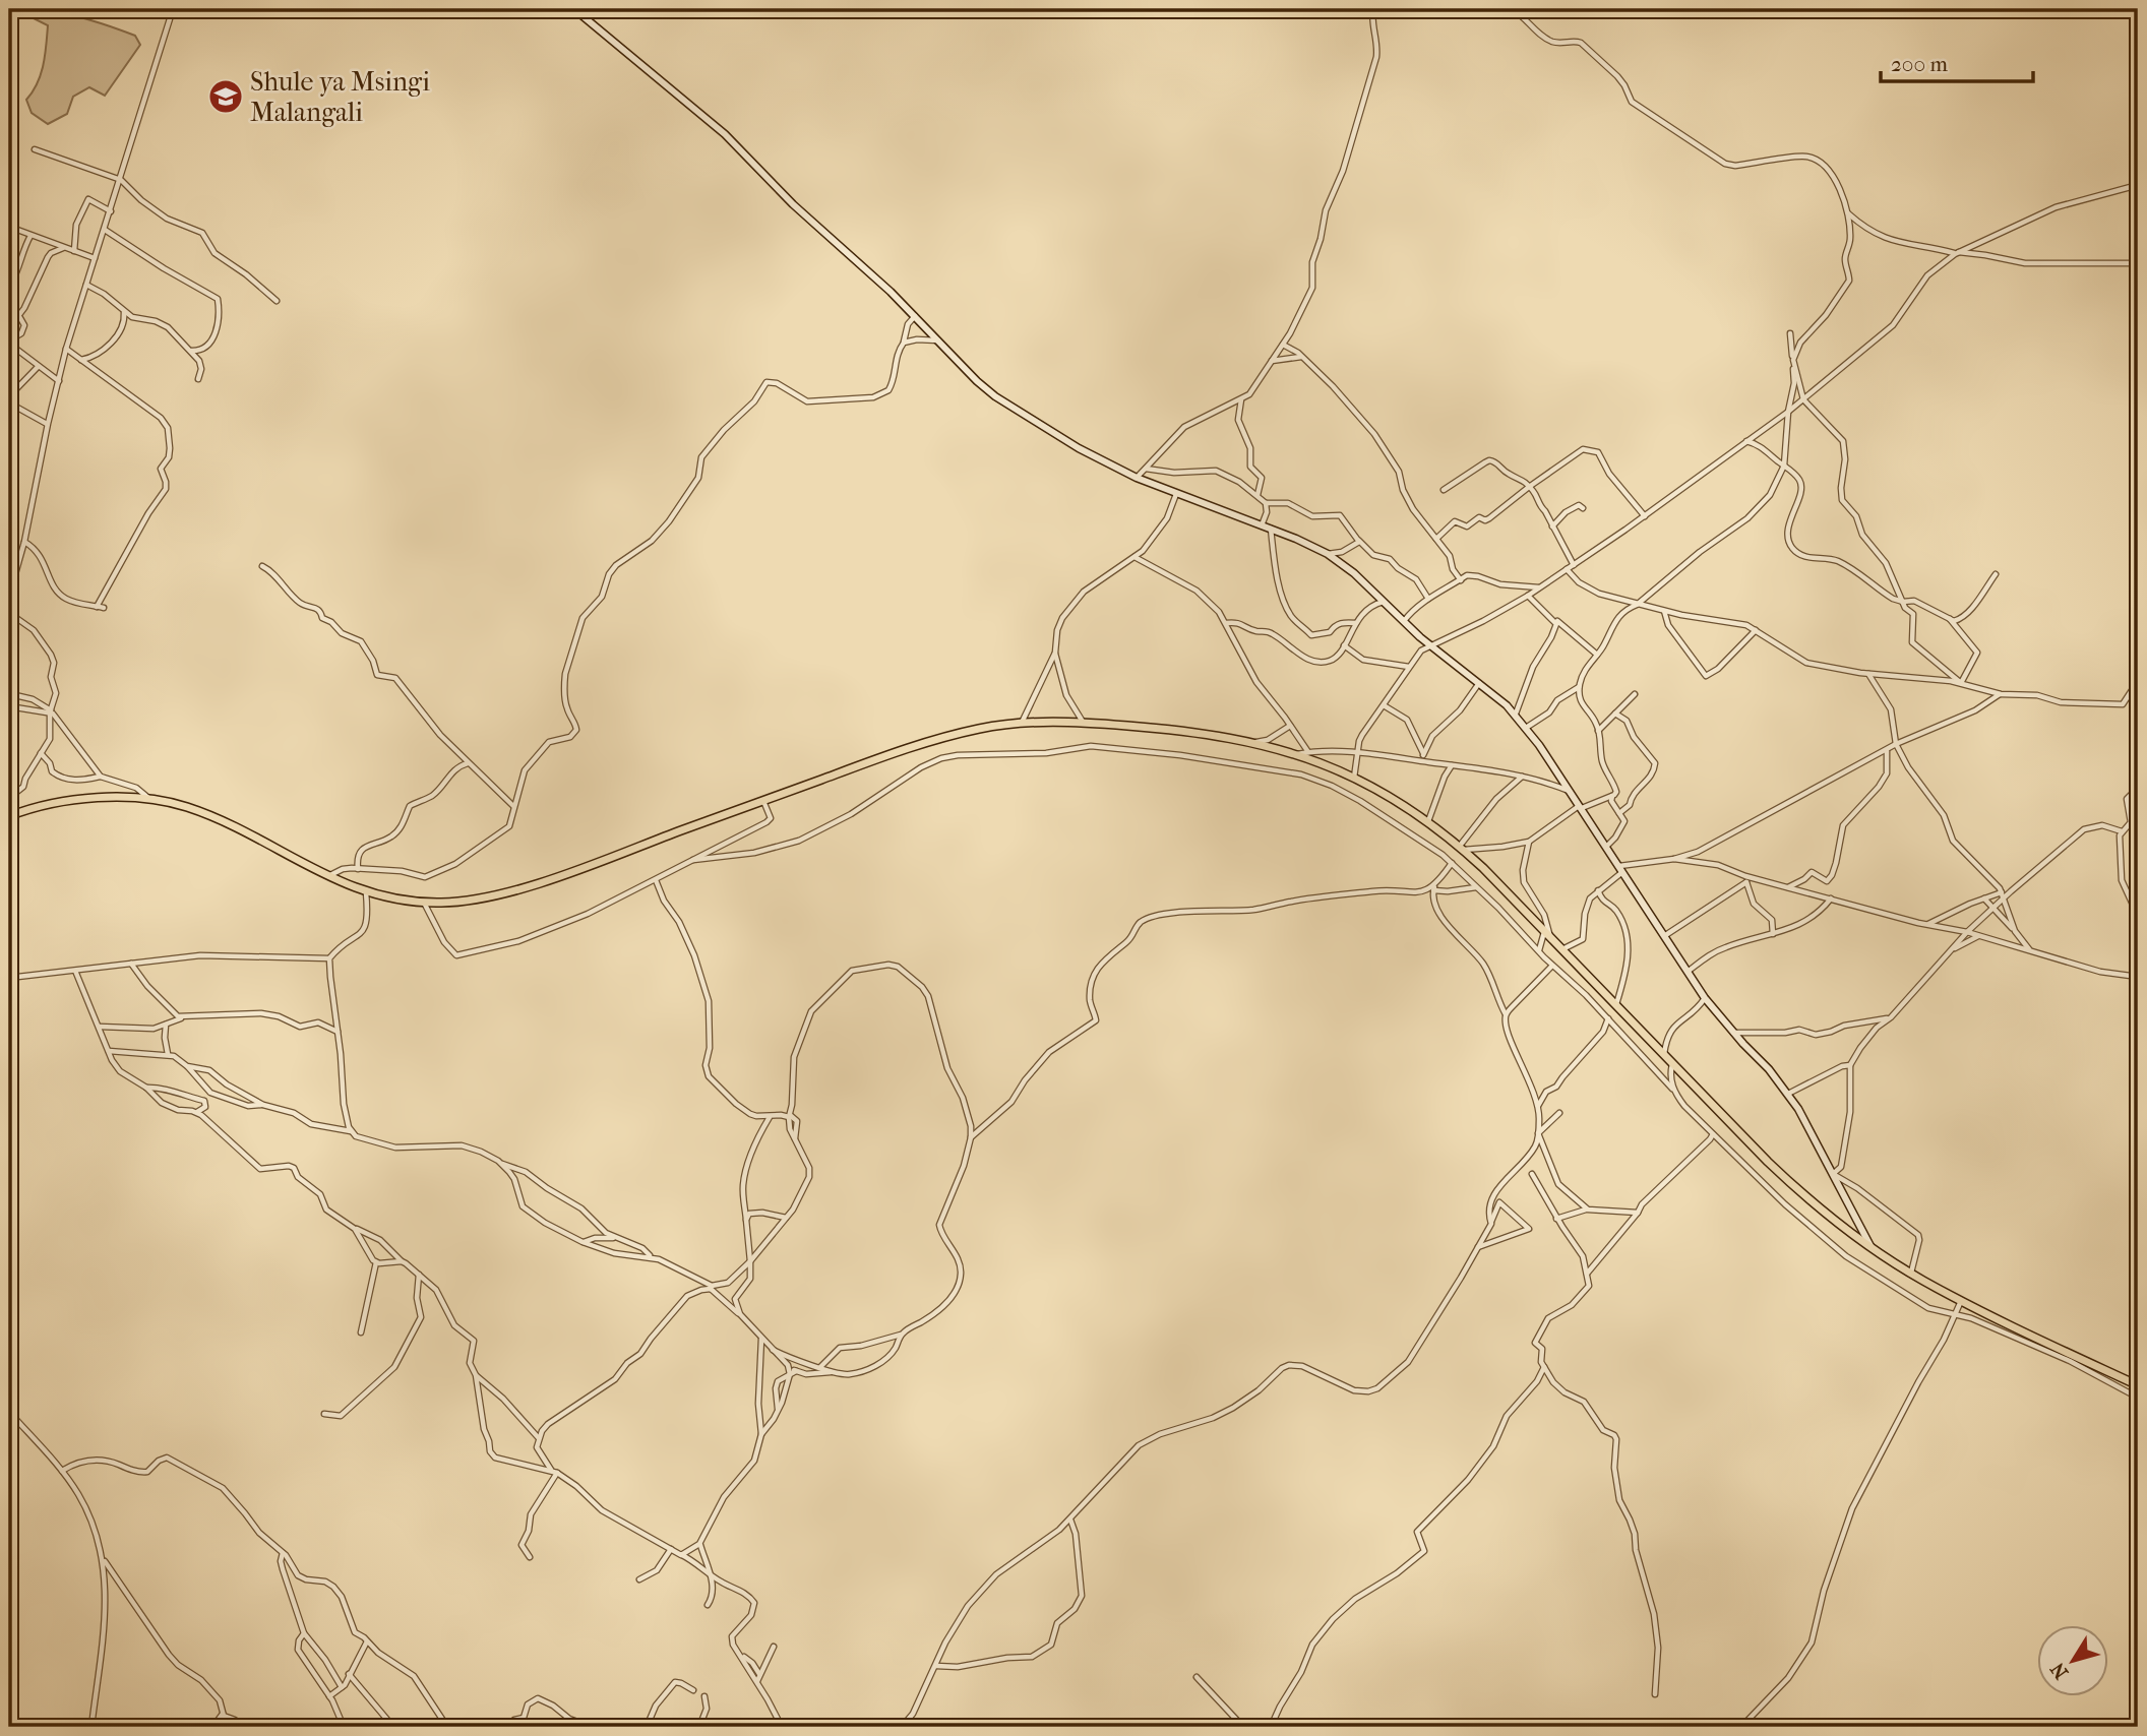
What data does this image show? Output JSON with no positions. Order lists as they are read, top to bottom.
{
  "places": {
    "school or university": ["Shule ya Msingi Malangali"]
  },
  "scale_bar": "200 m",
  "north": "bottom left"
}
